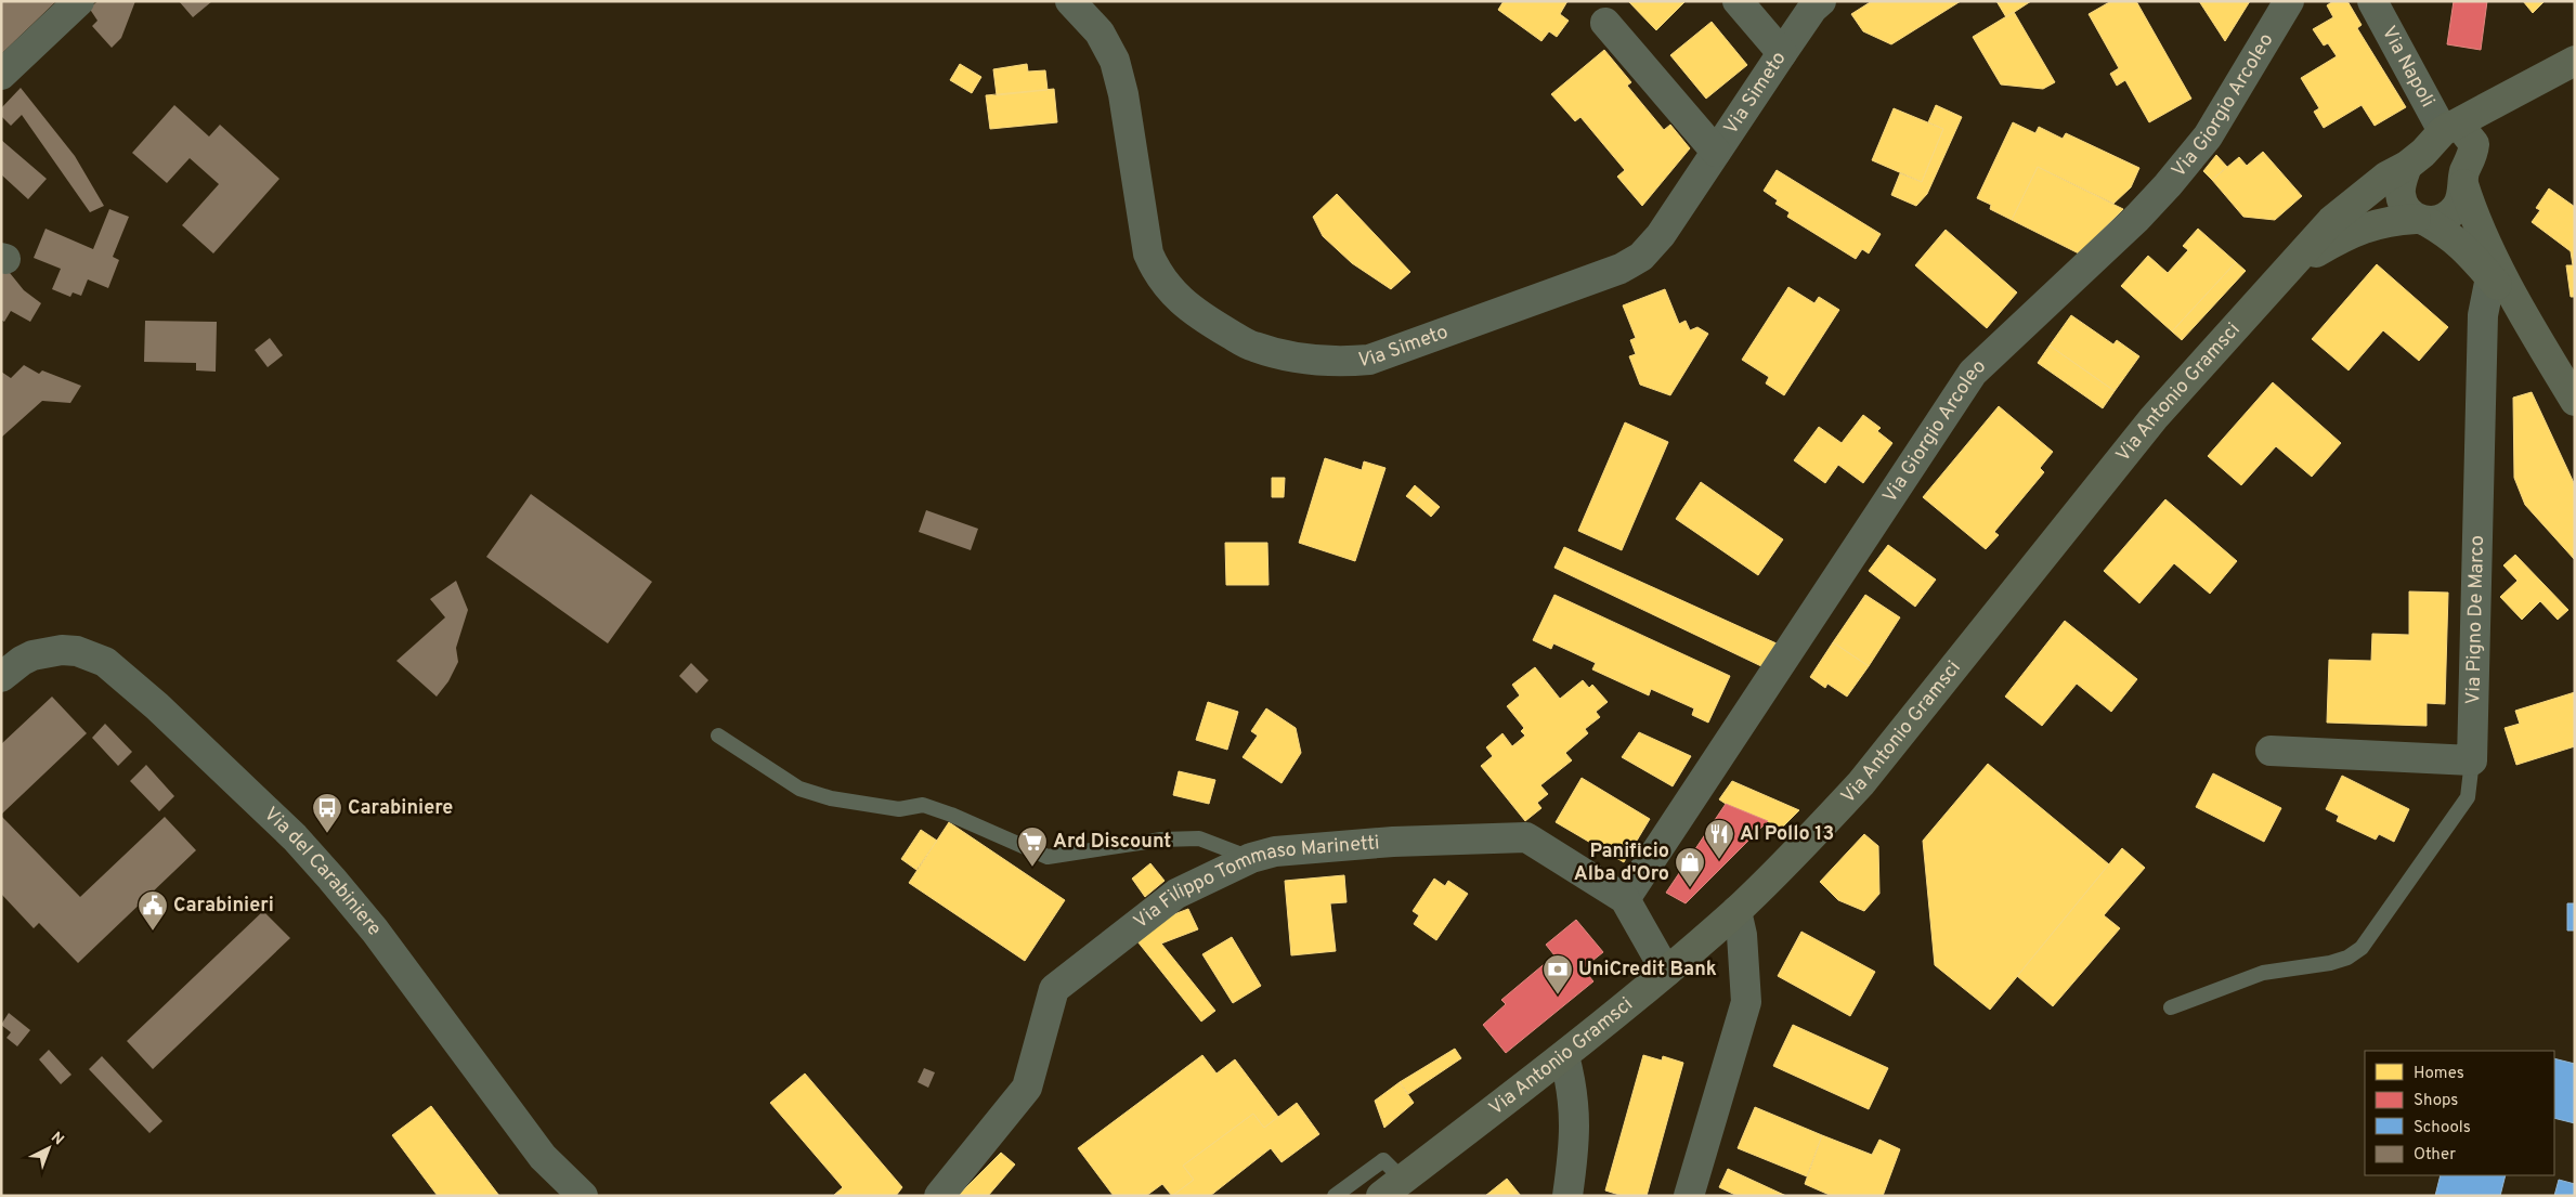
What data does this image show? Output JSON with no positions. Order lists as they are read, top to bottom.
{
  "streets": {
    "main road": ["Via Antonio Gramsci"],
    "street": [
      "Via Napoli",
      "Via Simeto",
      "Via Giorgio Arcoleo",
      "Via Pigno De Marco",
      "Via del Carabiniere",
      "Via Filippo Tommaso Marinetti"
    ]
  },
  "crossings": [
    ["Via Napoli", "Via Antonio Gramsci"],
    ["Via Giorgio Arcoleo", "Via Filippo Tommaso Marinetti"],
    ["Via Antonio Gramsci", "Via Filippo Tommaso Marinetti"]
  ],
  "places": {
    "bus stop": ["Carabiniere"],
    "restaurant": ["Al Pollo 13"],
    "supermarket": ["Ard Discount"],
    "shop": ["Panificio Alba d'Oro"],
    "public building": ["Carabinieri"],
    "bank": ["UniCredit Bank"]
  },
  "legend": [
    "Homes",
    "Shops",
    "Schools",
    "Other"
  ],
  "north": "top right"
}
